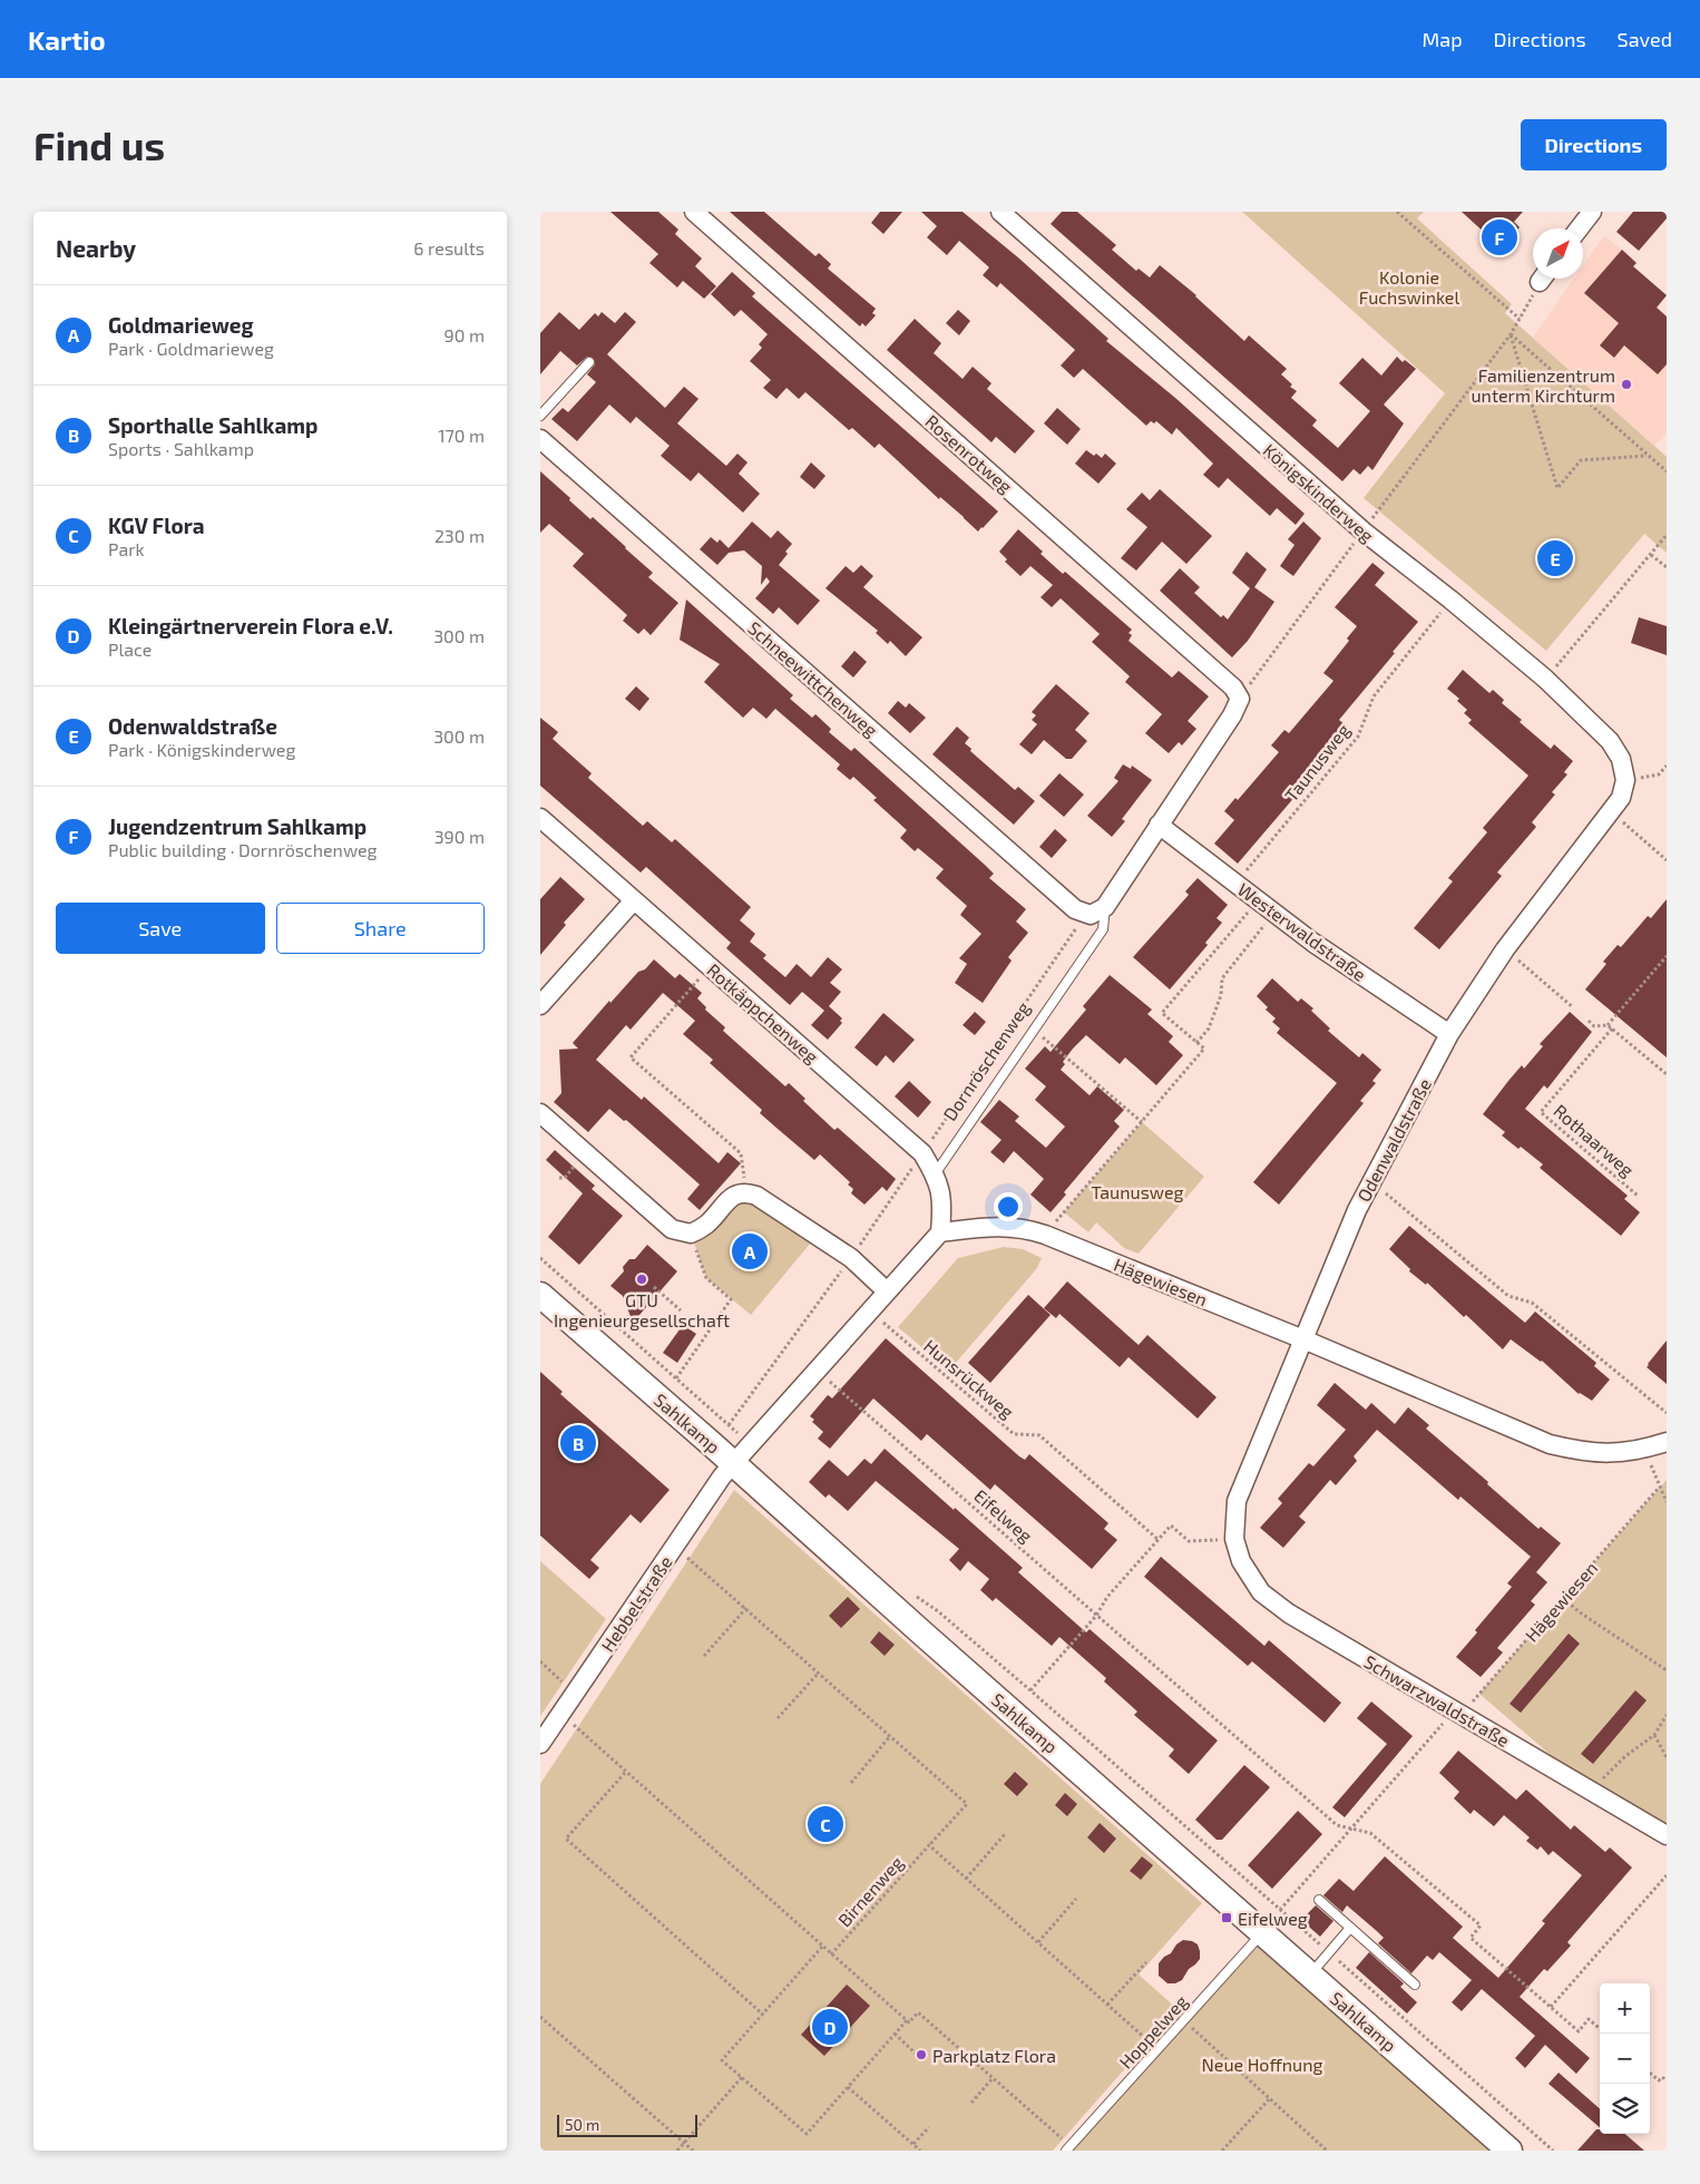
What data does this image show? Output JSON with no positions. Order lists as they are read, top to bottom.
{
  "streets": {
    "street": [
      "Rosenrotweg",
      "Königskinderweg",
      "Schneewittchenweg",
      "Westerwaldstraße",
      "Rotkäppchenweg",
      "Odenwaldstraße",
      "Hägewiesen",
      "Sahlkamp",
      "Hebbelstraße",
      "Schwarzwaldstraße"
    ],
    "lane": ["Hoppelweg"],
    "path": [
      "Taunusweg",
      "Dornröschenweg",
      "Rothaarweg",
      "Hunsrückweg",
      "Eifelweg",
      "Birnenweg"
    ]
  },
  "crossings": [
    ["Rosenrotweg", "Westerwaldstraße"],
    ["Königskinderweg", "Taunusweg"],
    ["Königskinderweg", "Odenwaldstraße"],
    ["Schneewittchenweg", "Dornröschenweg"],
    ["Taunusweg", "Westerwaldstraße"],
    ["Westerwaldstraße", "Odenwaldstraße"],
    ["Rotkäppchenweg", "Dornröschenweg"],
    ["Rotkäppchenweg", "Hägewiesen"],
    ["Odenwaldstraße", "Hägewiesen"],
    ["Odenwaldstraße", "Schwarzwaldstraße"],
    ["Hägewiesen", "Schwarzwaldstraße"],
    ["Sahlkamp", "Hebbelstraße"],
    ["Sahlkamp", "Hoppelweg"],
    ["Hebbelstraße", "Birnenweg"]
  ],
  "parks": ["Kolonie Fuchswinkel", "Taunusweg", "Neue Hoffnung"],
  "places": {
    "other": ["Familienzentrum unterm Kirchturm", "GTU Ingenieurgesellschaft", "Parkplatz Flora"],
    "transit": ["Eifelweg"]
  },
  "scale_bar": "50 m",
  "north": "top right",
  "page": {
    "header": "Kartio",
    "nav": ["Map", "Directions", "Saved"],
    "buttons": [
      "Directions",
      ["Save", "Share"]
    ],
    "title": "Find us",
    "heading": ["Nearby", "6 results"],
    "pins": [
      "F",
      "E",
      "A",
      "B",
      "C",
      "D"
    ],
    "list": [
      {
        "mark": "A",
        "name": "Goldmarieweg",
        "note": "Park · Goldmarieweg",
        "value": "90 m"
      },
      {
        "mark": "B",
        "name": "Sporthalle Sahlkamp",
        "note": "Sports · Sahlkamp",
        "value": "170 m"
      },
      {
        "mark": "C",
        "name": "KGV Flora",
        "note": "Park",
        "value": "230 m"
      },
      {
        "mark": "D",
        "name": "Kleingärtnerverein Flora e.V.",
        "note": "Place",
        "value": "300 m"
      },
      {
        "mark": "E",
        "name": "Odenwaldstraße",
        "note": "Park · Königskinderweg",
        "value": "300 m"
      },
      {
        "mark": "F",
        "name": "Jugendzentrum Sahlkamp",
        "note": "Public building · Dornröschenweg",
        "value": "390 m"
      }
    ],
    "map_buttons": ["+", "−"],
    "scale": "50 m"
  }
}
